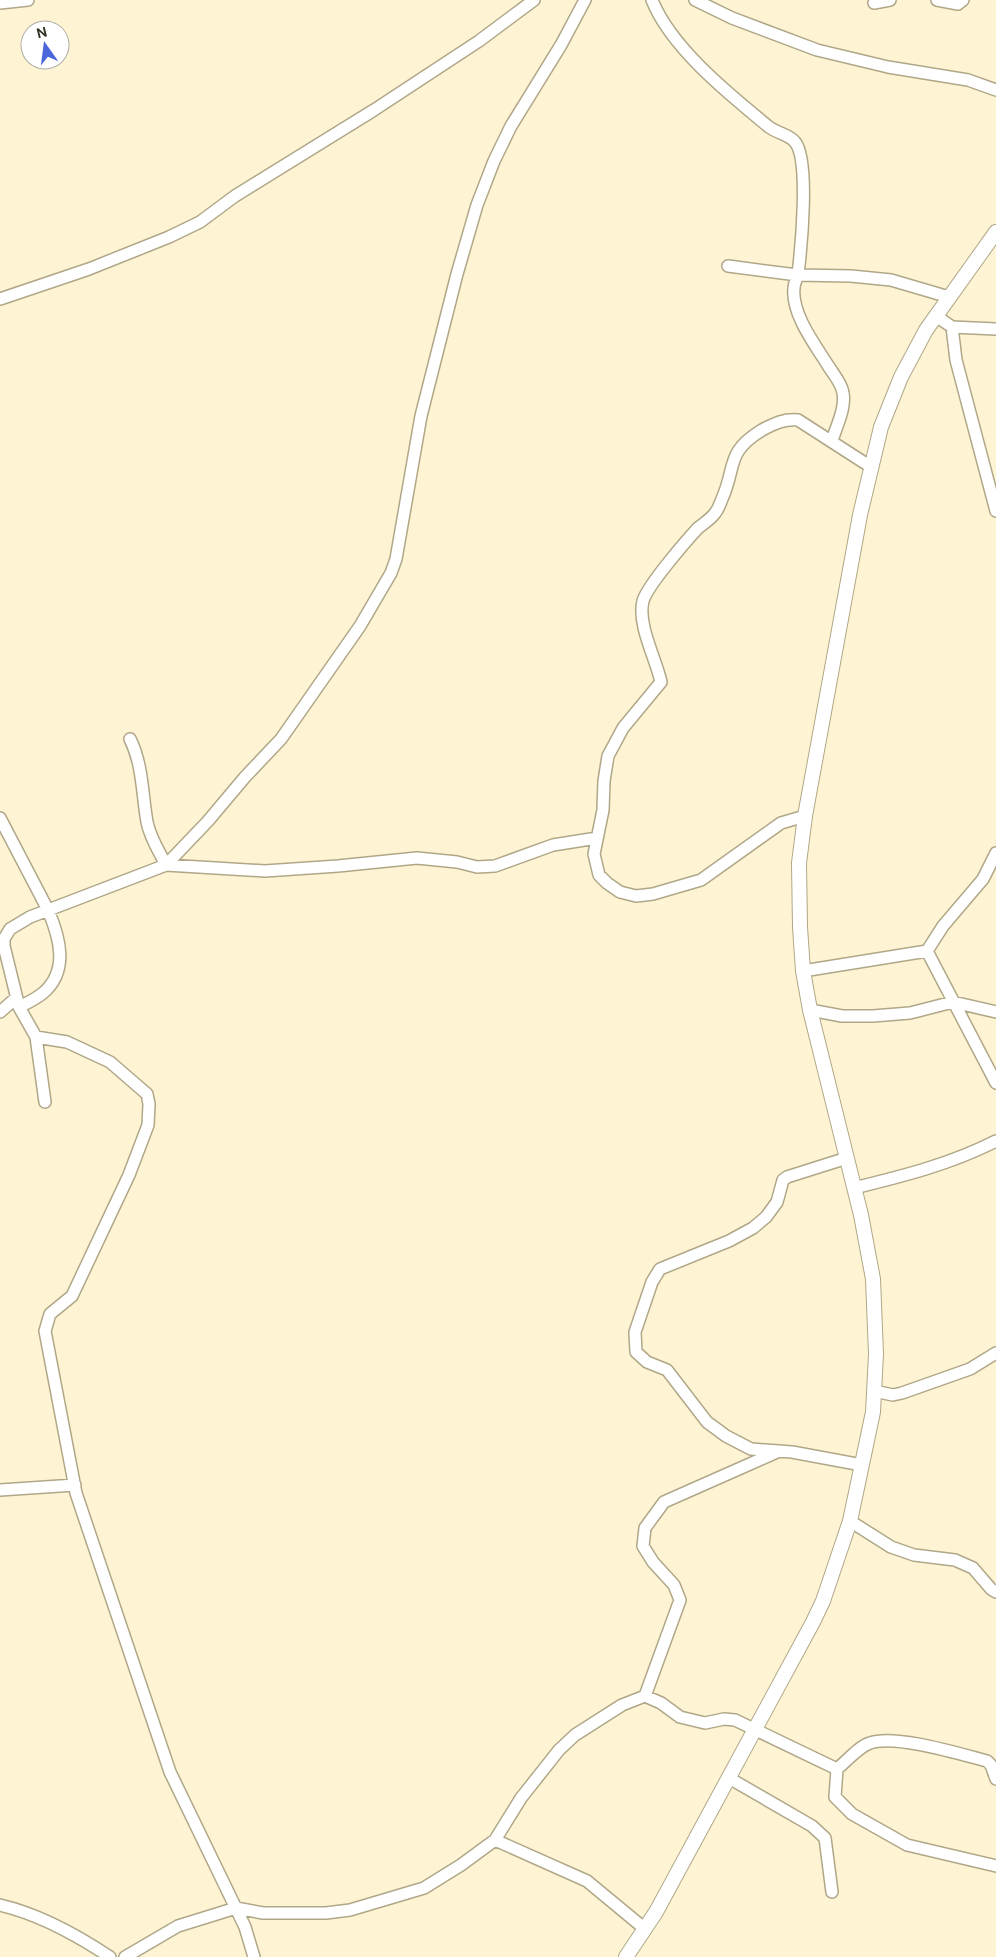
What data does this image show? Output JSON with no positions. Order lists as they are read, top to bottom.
{
  "north": "top"
}
